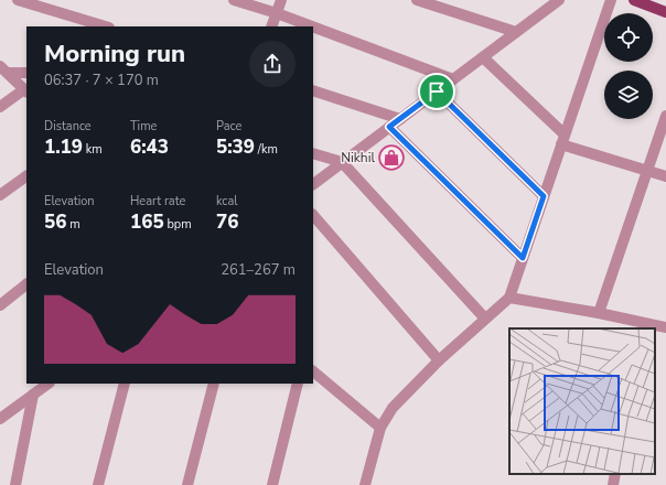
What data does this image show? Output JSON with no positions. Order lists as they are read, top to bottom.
{
  "places": {
    "shop": ["Nikhil"]
  },
  "page": {
    "heading": ["Morning run", "06:37 · 7 × 170 m"],
    "stats": [
      ["Distance", "1.19 km"],
      ["Time", "6:43"],
      ["Pace", "5:39 /km"],
      ["Elevation", "56 m"],
      ["Heart rate", "165 bpm"],
      ["kcal", "76"]
    ],
    "chart": ["Elevation", "261–267 m"]
  }
}
